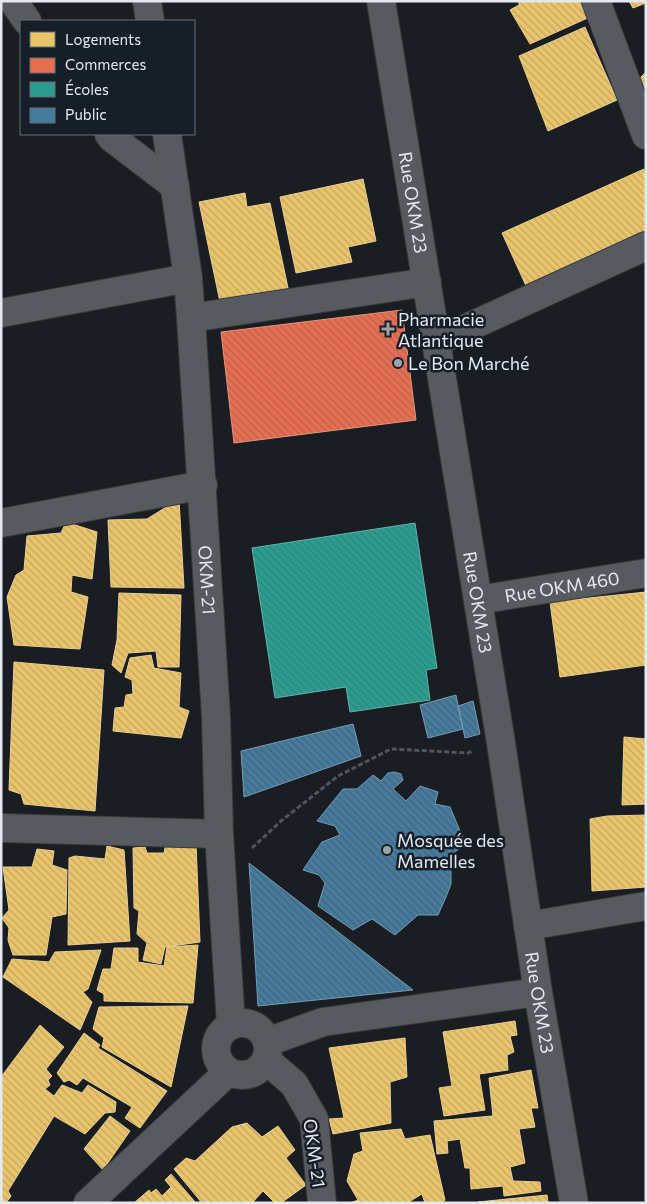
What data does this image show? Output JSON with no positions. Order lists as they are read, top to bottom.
{
  "streets": {
    "street": ["Rue OKM 23", "OKM-21", "Rue OKM 460"]
  },
  "crossings": [
    ["Rue OKM 23", "Rue OKM 460"]
  ],
  "places": {
    "health": ["Pharmacie Atlantique"],
    "other": ["Le Bon Marché", "Mosquée des Mamelles"]
  },
  "legend": [
    "Logements",
    "Commerces",
    "Écoles",
    "Public"
  ]
}
